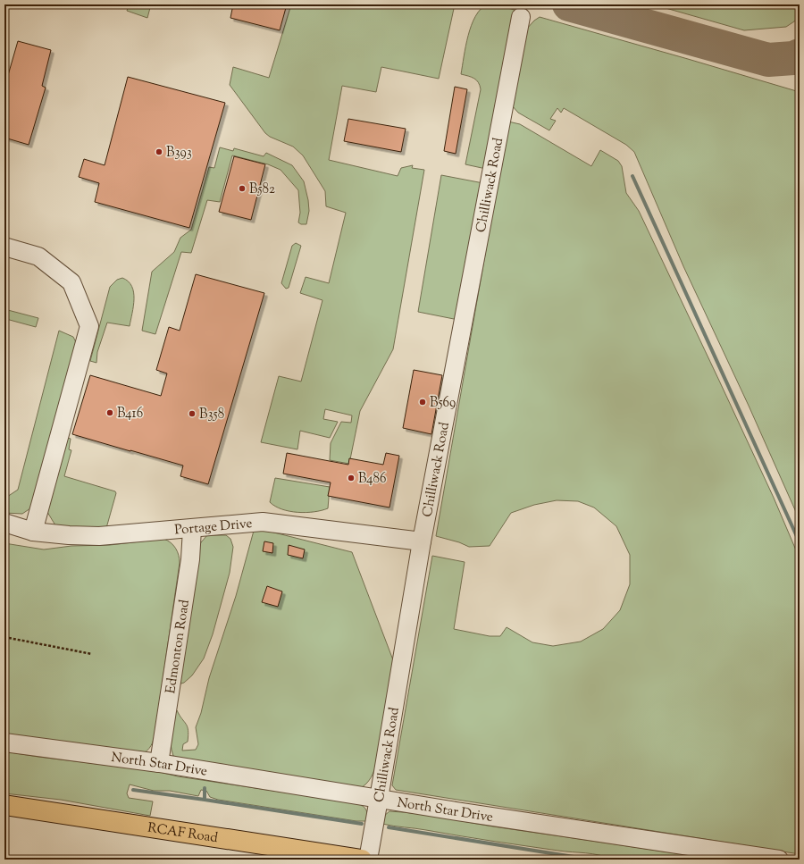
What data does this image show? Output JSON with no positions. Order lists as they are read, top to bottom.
{
  "streets": {
    "main road": ["RCAF Road"],
    "street": [
      "Chilliwack Road",
      "Portage Drive",
      "Edmonton Road",
      "North Star Drive"
    ]
  },
  "crossings": [
    ["Chilliwack Road", "Portage Drive"],
    ["Chilliwack Road", "North Star Drive"],
    ["Portage Drive", "Edmonton Road"],
    ["Edmonton Road", "North Star Drive"]
  ],
  "places": [
    "B393",
    "B582",
    "B569",
    "B416",
    "B358",
    "B486"
  ]
}
